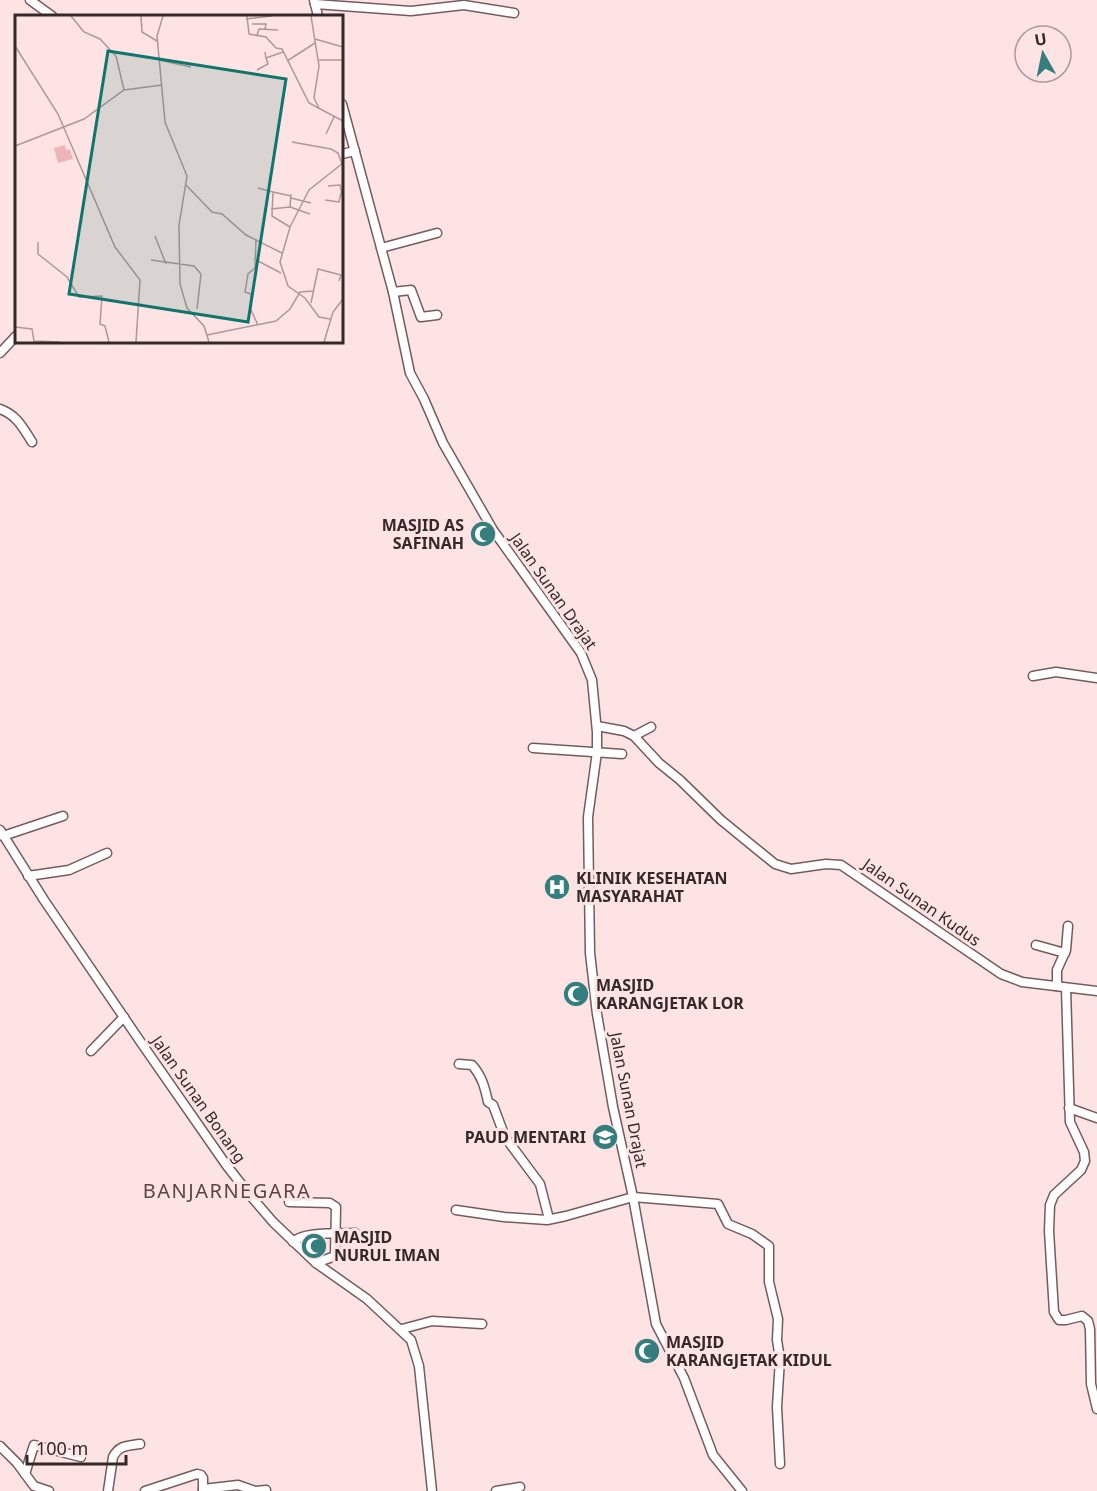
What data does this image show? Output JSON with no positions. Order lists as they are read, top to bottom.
{
  "streets": {
    "street": ["Jalan Sunan Drajat", "Jalan Sunan Kudus", "Jalan Sunan Bonang"]
  },
  "districts": ["BANJARNEGARA"],
  "places": {
    "mosque": [
      "MASJID AS SAFINAH",
      "MASJID KARANGJETAK LOR",
      "MASJID NURUL IMAN",
      "MASJID KARANGJETAK KIDUL"
    ],
    "hospital": ["KLINIK KESEHATAN MASYARAHAT"],
    "school or university": ["PAUD MENTARI"]
  },
  "scale_bar": "100 m",
  "north": "top"
}
